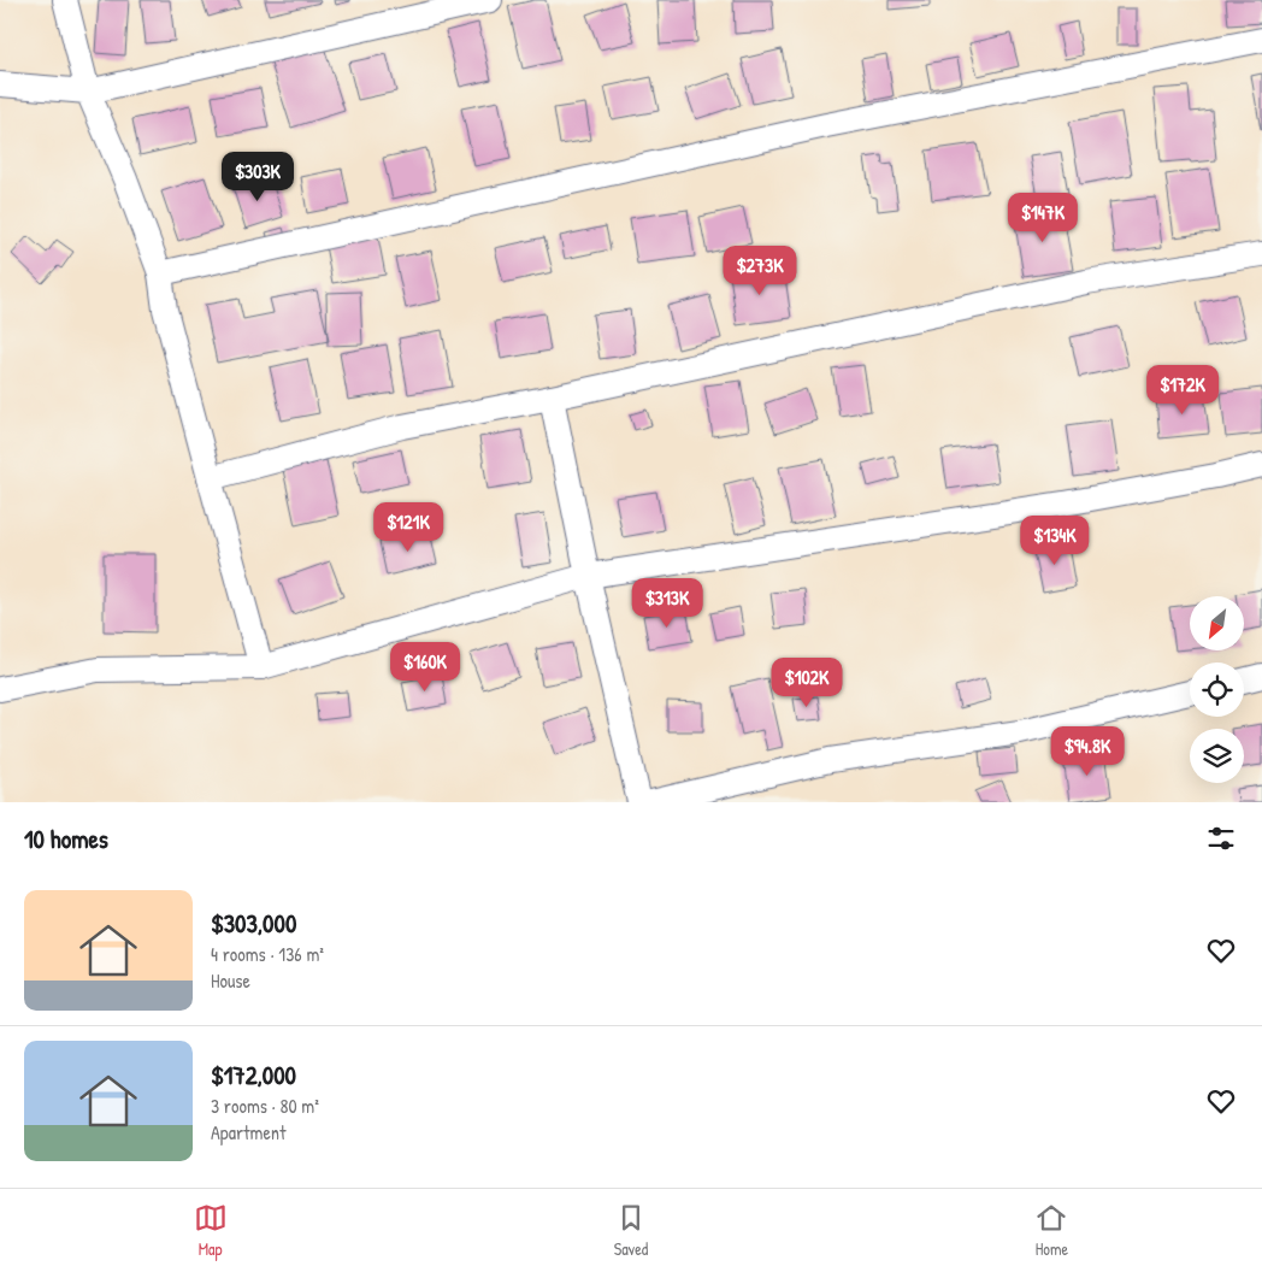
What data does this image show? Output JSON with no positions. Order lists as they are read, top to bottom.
{
  "north": "bottom left",
  "page": {
    "price": [
      "$303K",
      "$147K",
      "$273K",
      "$172K",
      "$121K",
      "$134K",
      "$313K",
      "$160K",
      "$102K",
      "$94.8K"
    ],
    "heading": "10 homes",
    "list": [
      {
        "name": "$303,000",
        "note": "4 rooms · 136 m² · House"
      },
      {
        "name": "$172,000",
        "note": "3 rooms · 80 m² · Apartment"
      }
    ],
    "tabs": ["Map", "Saved", "Home"]
  }
}
